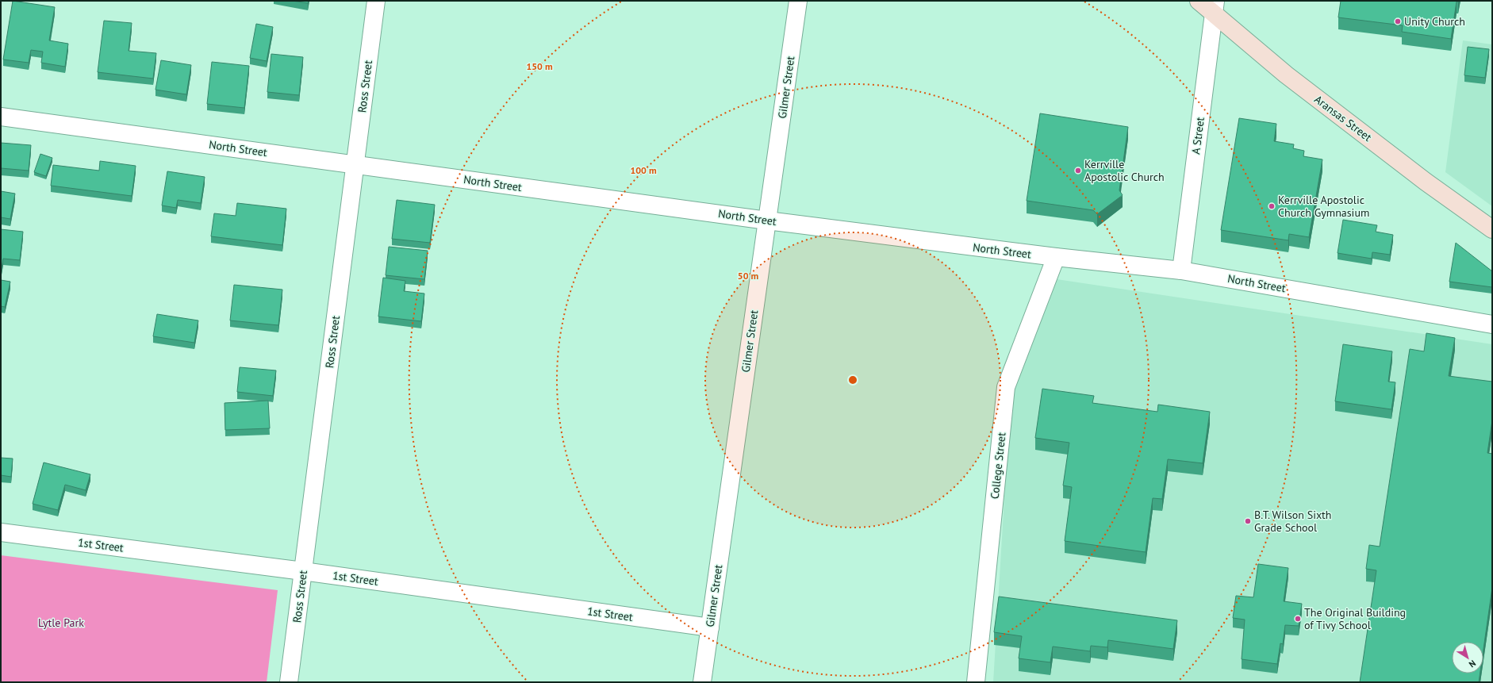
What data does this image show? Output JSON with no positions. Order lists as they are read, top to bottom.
{
  "streets": {
    "street": [
      "Ross Street",
      "Gilmer Street",
      "Aransas Street",
      "A Street",
      "North Street",
      "College Street",
      "1st Street"
    ]
  },
  "crossings": [
    ["Ross Street", "North Street"],
    ["Ross Street", "1st Street"],
    ["Gilmer Street", "North Street"],
    ["Gilmer Street", "1st Street"],
    ["Aransas Street", "A Street"],
    ["A Street", "North Street"],
    ["North Street", "College Street"]
  ],
  "parks": ["Lytle Park"],
  "places": [
    "Unity Church",
    "Kerrville Apostolic Church",
    "Kerrville Apostolic Church Gymnasium",
    "B.T. Wilson Sixth Grade School",
    "The Original Building of Tivy School"
  ],
  "north": "bottom right",
  "rings": ["150 m", "100 m", "50 m"]
}
